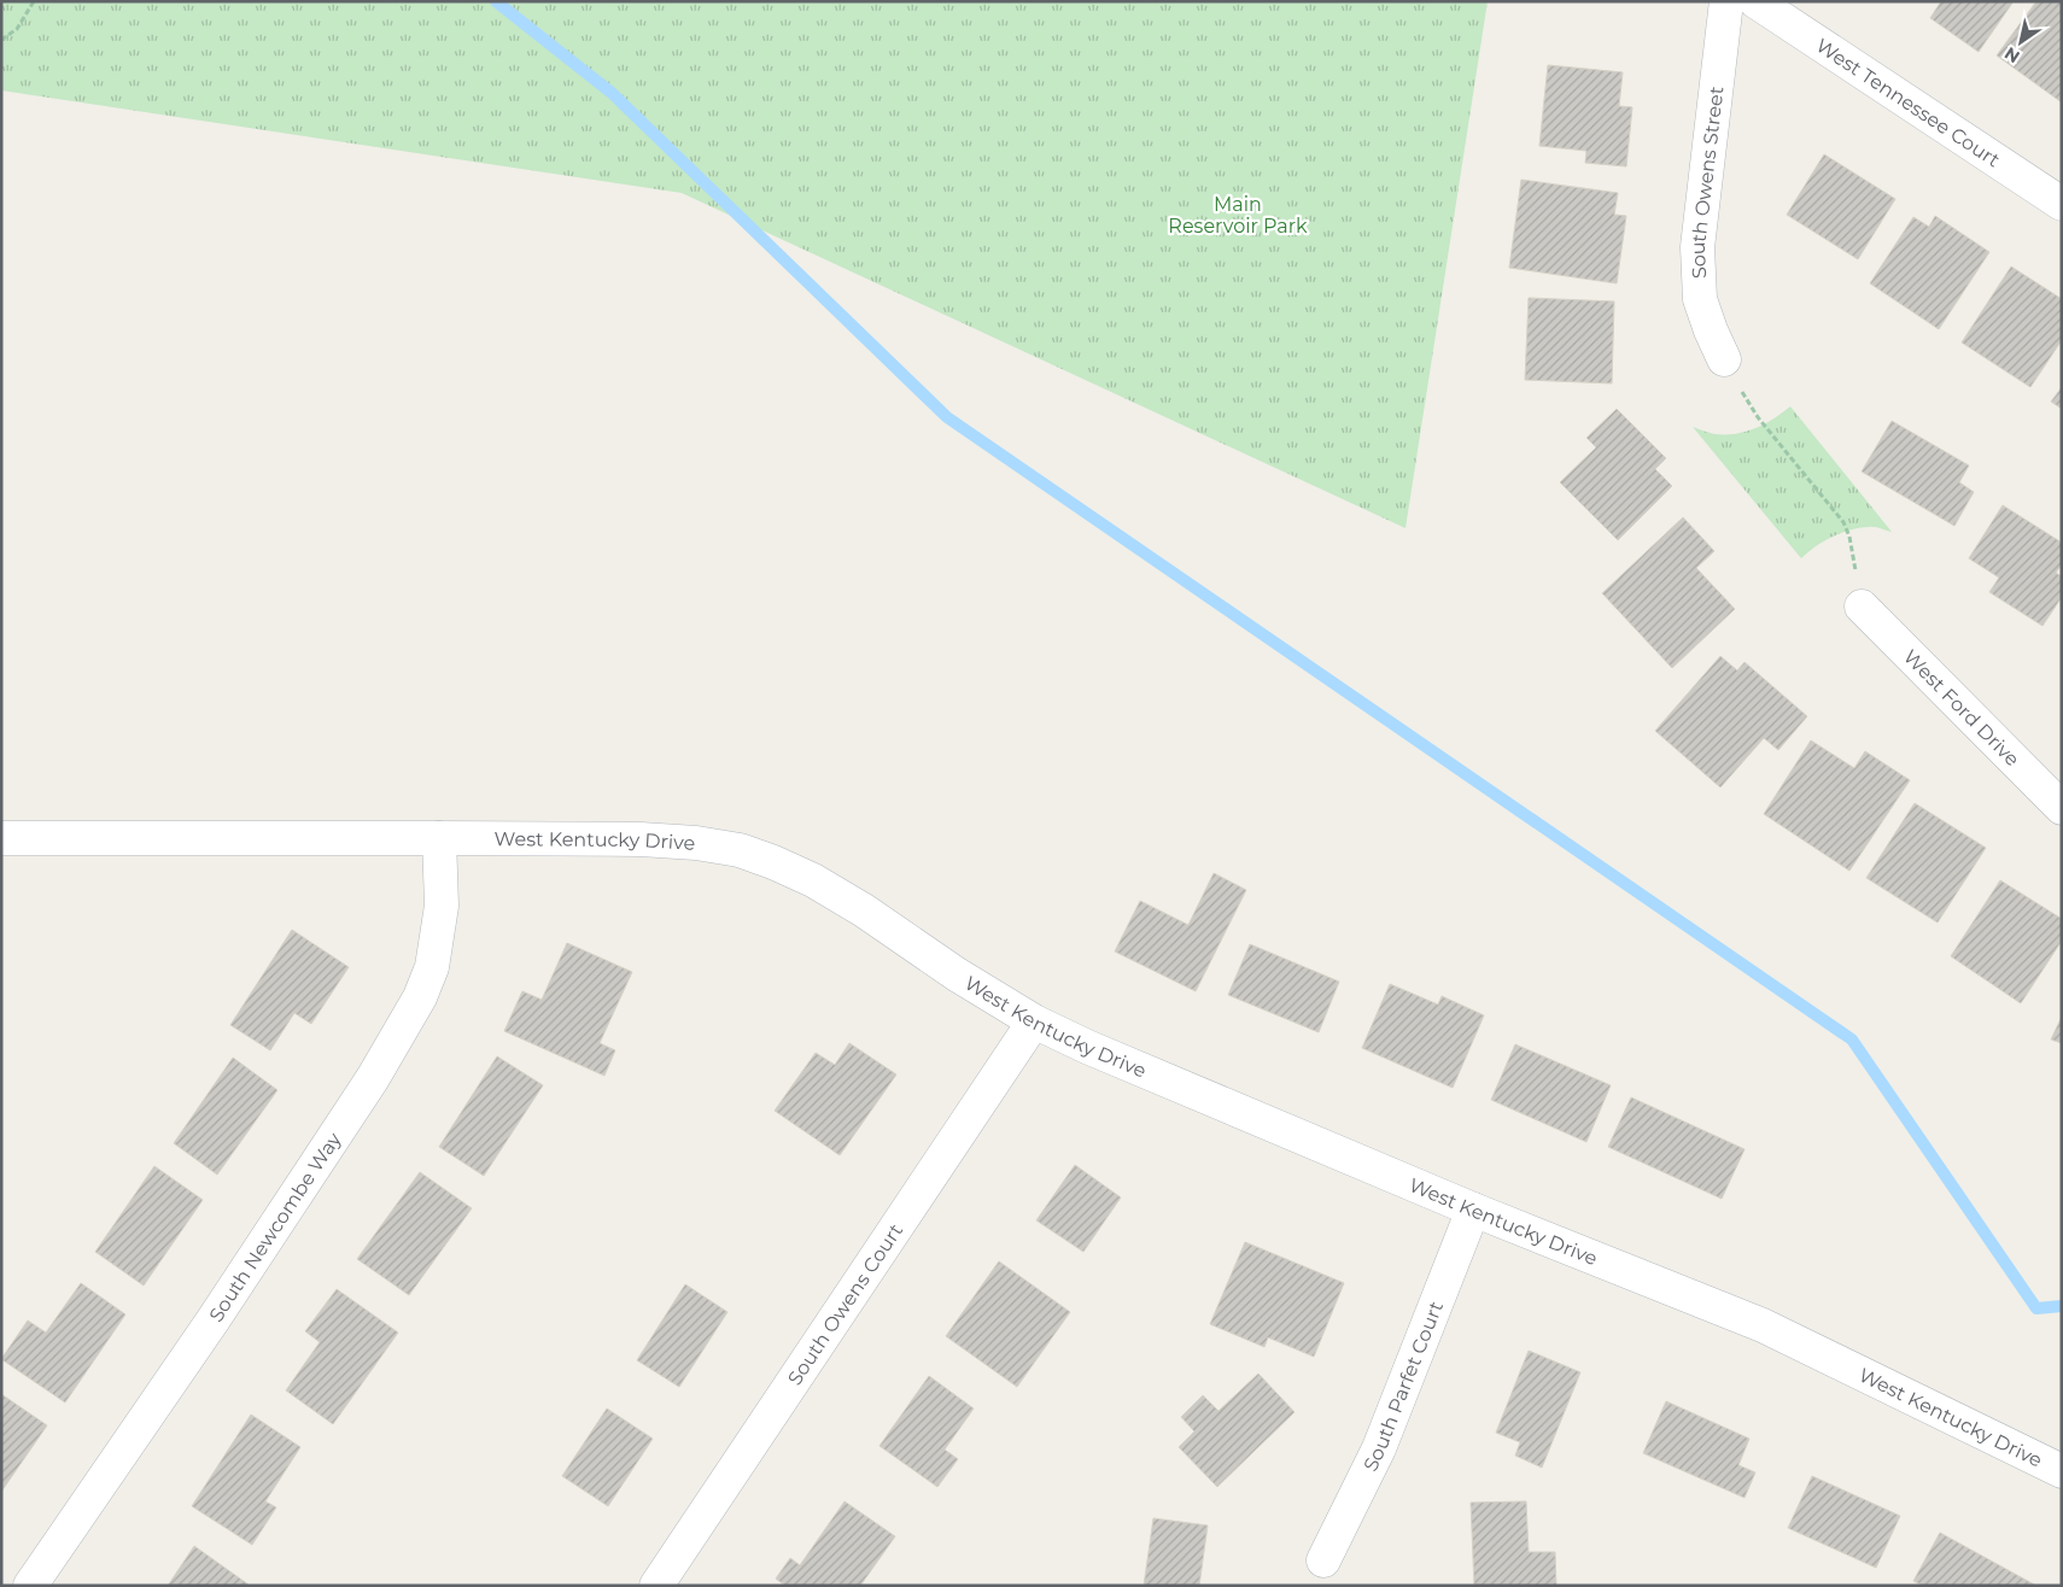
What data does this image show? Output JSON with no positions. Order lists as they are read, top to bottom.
{
  "streets": {
    "street": [
      "West Tennessee Court",
      "South Owens Street",
      "West Ford Drive",
      "West Kentucky Drive",
      "South Newcombe Way",
      "South Owens Court",
      "South Parfet Court"
    ]
  },
  "crossings": [
    ["West Kentucky Drive", "South Newcombe Way"],
    ["West Kentucky Drive", "South Owens Court"],
    ["West Kentucky Drive", "South Parfet Court"]
  ],
  "parks": ["Main Reservoir Park"],
  "north": "bottom left"
}
